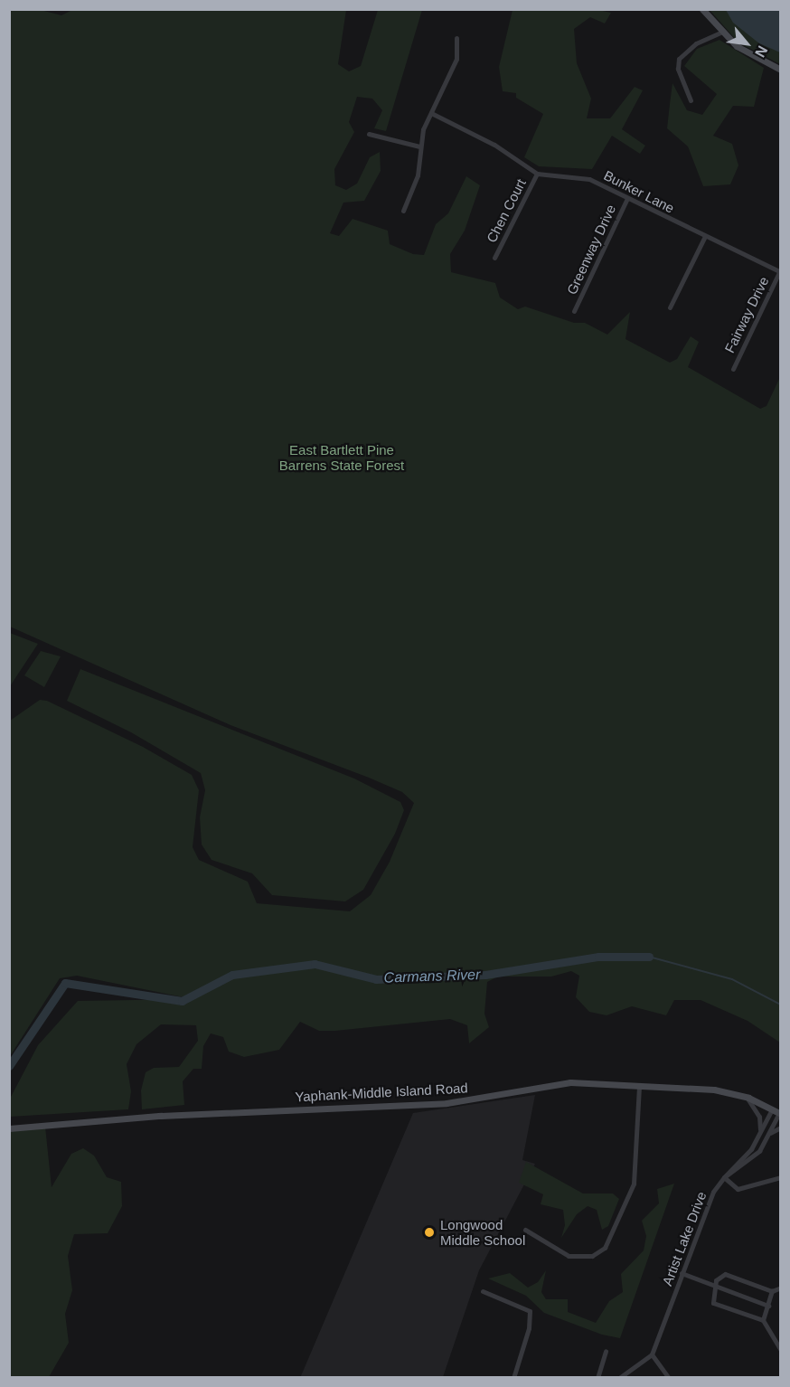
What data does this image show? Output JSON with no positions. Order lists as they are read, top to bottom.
{
  "streets": {
    "main road": ["Yaphank-Middle Island Road"],
    "street": [
      "Bunker Lane",
      "Chen Court",
      "Greenway Drive",
      "Fairway Drive",
      "Artist Lake Drive"
    ]
  },
  "crossings": [
    ["Bunker Lane", "Chen Court"],
    ["Bunker Lane", "Greenway Drive"],
    ["Bunker Lane", "Fairway Drive"],
    ["Yaphank-Middle Island Road", "Artist Lake Drive"]
  ],
  "water": ["Carmans River"],
  "parks": ["East Bartlett Pine Barrens State Forest"],
  "places": ["Longwood Middle School"],
  "north": "bottom right"
}
